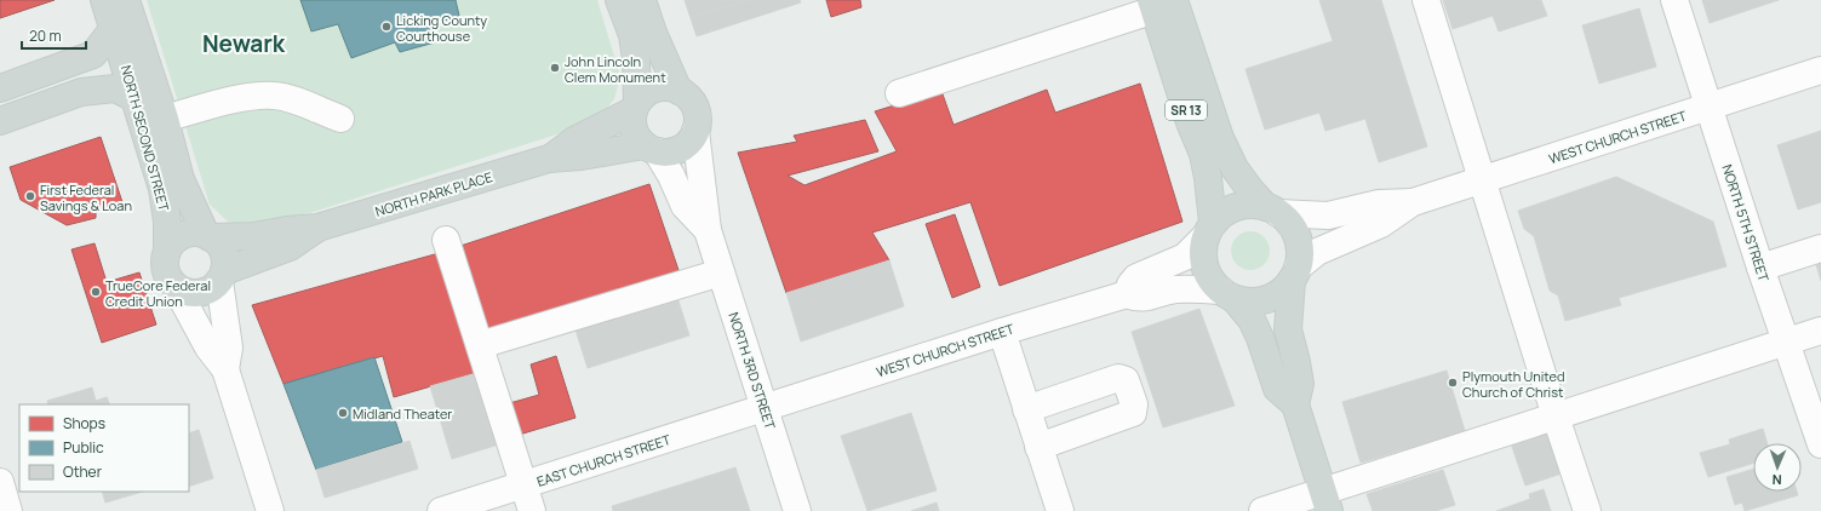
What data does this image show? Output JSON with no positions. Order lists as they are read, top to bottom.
{
  "streets": {
    "main road": ["SR 13", "NORTH SECOND STREET", "NORTH PARK PLACE"],
    "street": [
      "WEST CHURCH STREET",
      "NORTH 5TH STREET",
      "NORTH 3RD STREET",
      "EAST CHURCH STREET"
    ]
  },
  "crossings": [
    ["SR 13", "WEST CHURCH STREET"],
    ["WEST CHURCH STREET", "NORTH 5TH STREET"],
    ["WEST CHURCH STREET", "NORTH 3RD STREET"],
    ["WEST CHURCH STREET", "EAST CHURCH STREET"],
    ["NORTH SECOND STREET", "NORTH PARK PLACE"],
    ["NORTH PARK PLACE", "NORTH 3RD STREET"],
    ["NORTH 3RD STREET", "EAST CHURCH STREET"]
  ],
  "districts": ["Newark"],
  "places": [
    "Licking County Courthouse",
    "John Lincoln Clem Monument",
    "First Federal Savings & Loan",
    "TrueCore Federal Credit Union",
    "Plymouth United Church of Christ",
    "Midland Theater"
  ],
  "legend": ["Shops", "Public", "Other"],
  "scale_bar": "20 m",
  "north": "bottom"
}
